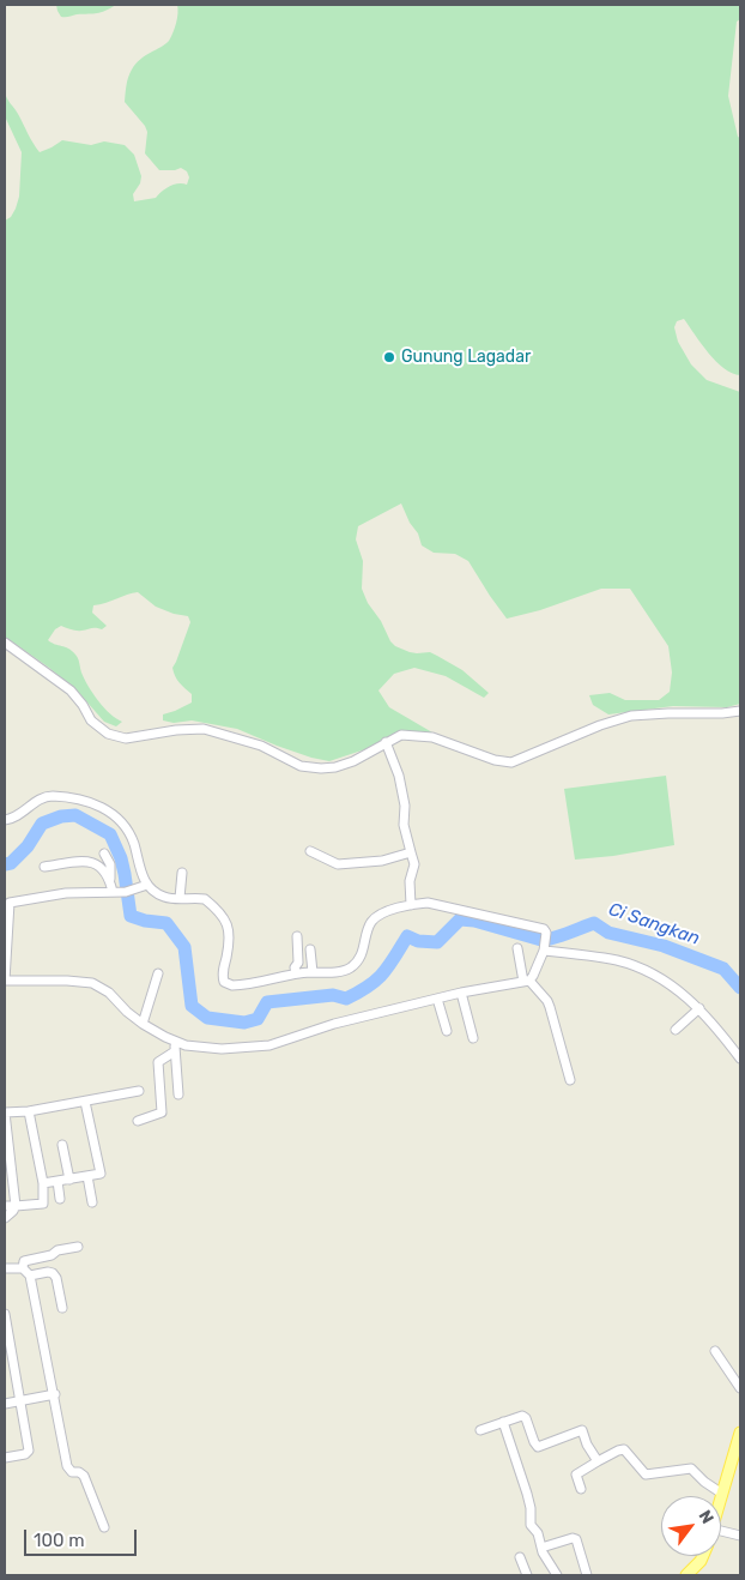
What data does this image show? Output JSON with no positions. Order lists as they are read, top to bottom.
{
  "water": ["Ci Sangkan"],
  "places": ["Gunung Lagadar"],
  "scale_bar": "100 m",
  "north": "top right"
}
